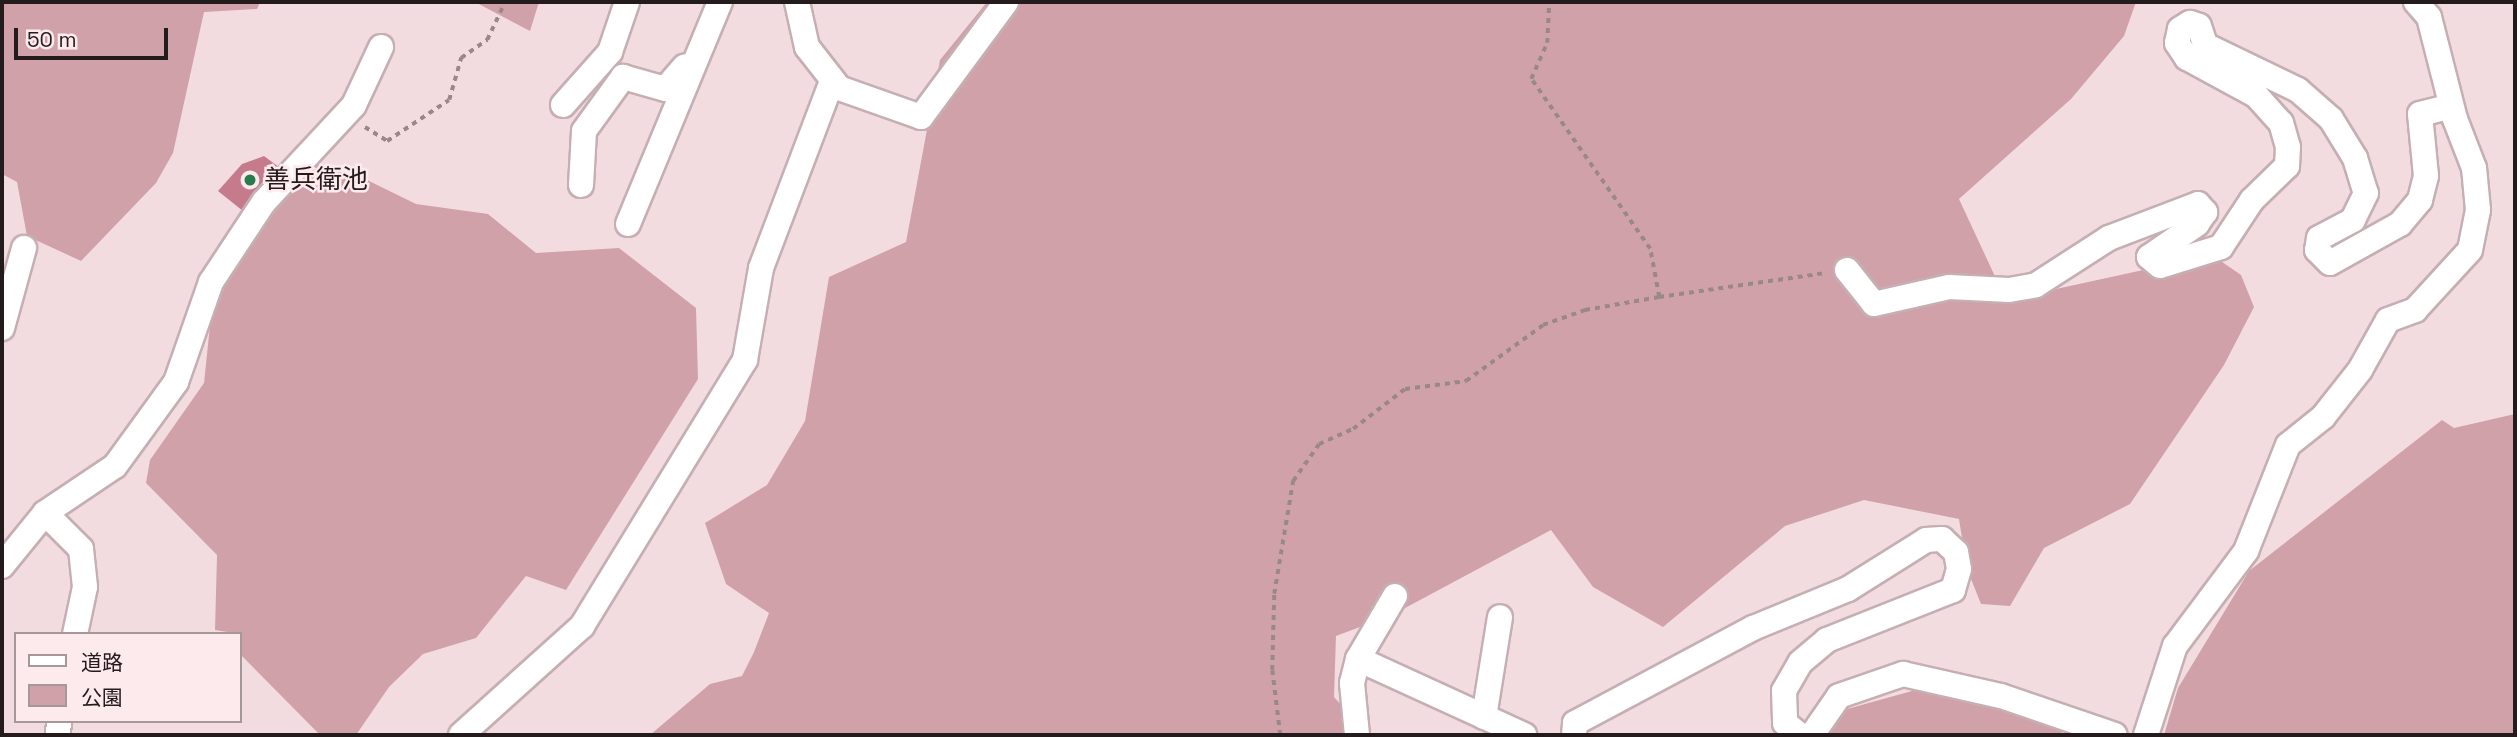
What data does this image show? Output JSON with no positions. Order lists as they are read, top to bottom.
{
  "places": ["善兵衛池"],
  "legend": ["道路", "公園"],
  "scale_bar": "50 m"
}
